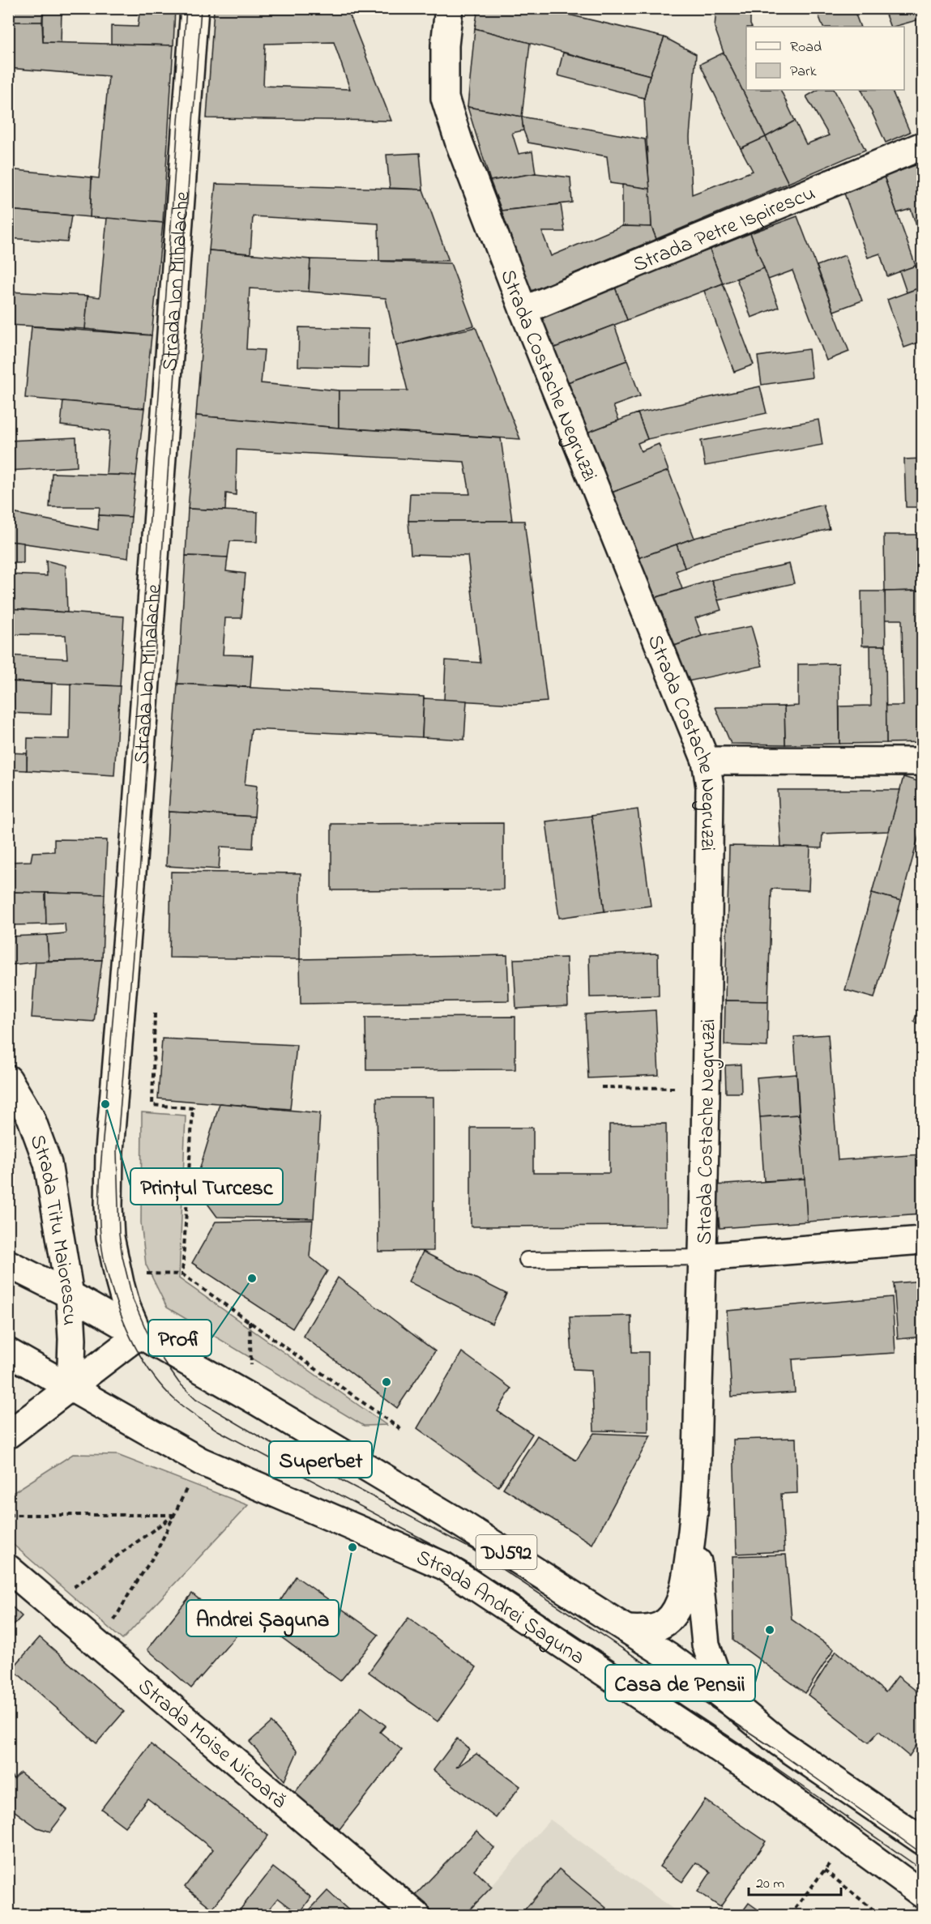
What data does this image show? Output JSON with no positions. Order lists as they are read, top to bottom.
{
  "streets": {
    "street": [
      "Strada Petre Ispirescu",
      "Strada Ion Mihalache",
      "Strada Costache Negruzzi",
      "Strada Titu Maiorescu",
      "DJ592",
      "Strada Andrei Șaguna",
      "Strada Moise Nicoară"
    ]
  },
  "crossings": [
    ["Strada Petre Ispirescu", "Strada Costache Negruzzi"],
    ["Strada Ion Mihalache", "DJ592"],
    ["Strada Costache Negruzzi", "DJ592"],
    ["Strada Titu Maiorescu", "DJ592"],
    ["Strada Titu Maiorescu", "Strada Andrei Șaguna"],
    ["DJ592", "Strada Andrei Șaguna"]
  ],
  "places": [
    "Prințul Turcesc",
    "Profi",
    "Superbet",
    "Andrei Șaguna",
    "Casa de Pensii"
  ],
  "legend": ["Road", "Park"],
  "scale_bar": "20 m"
}
